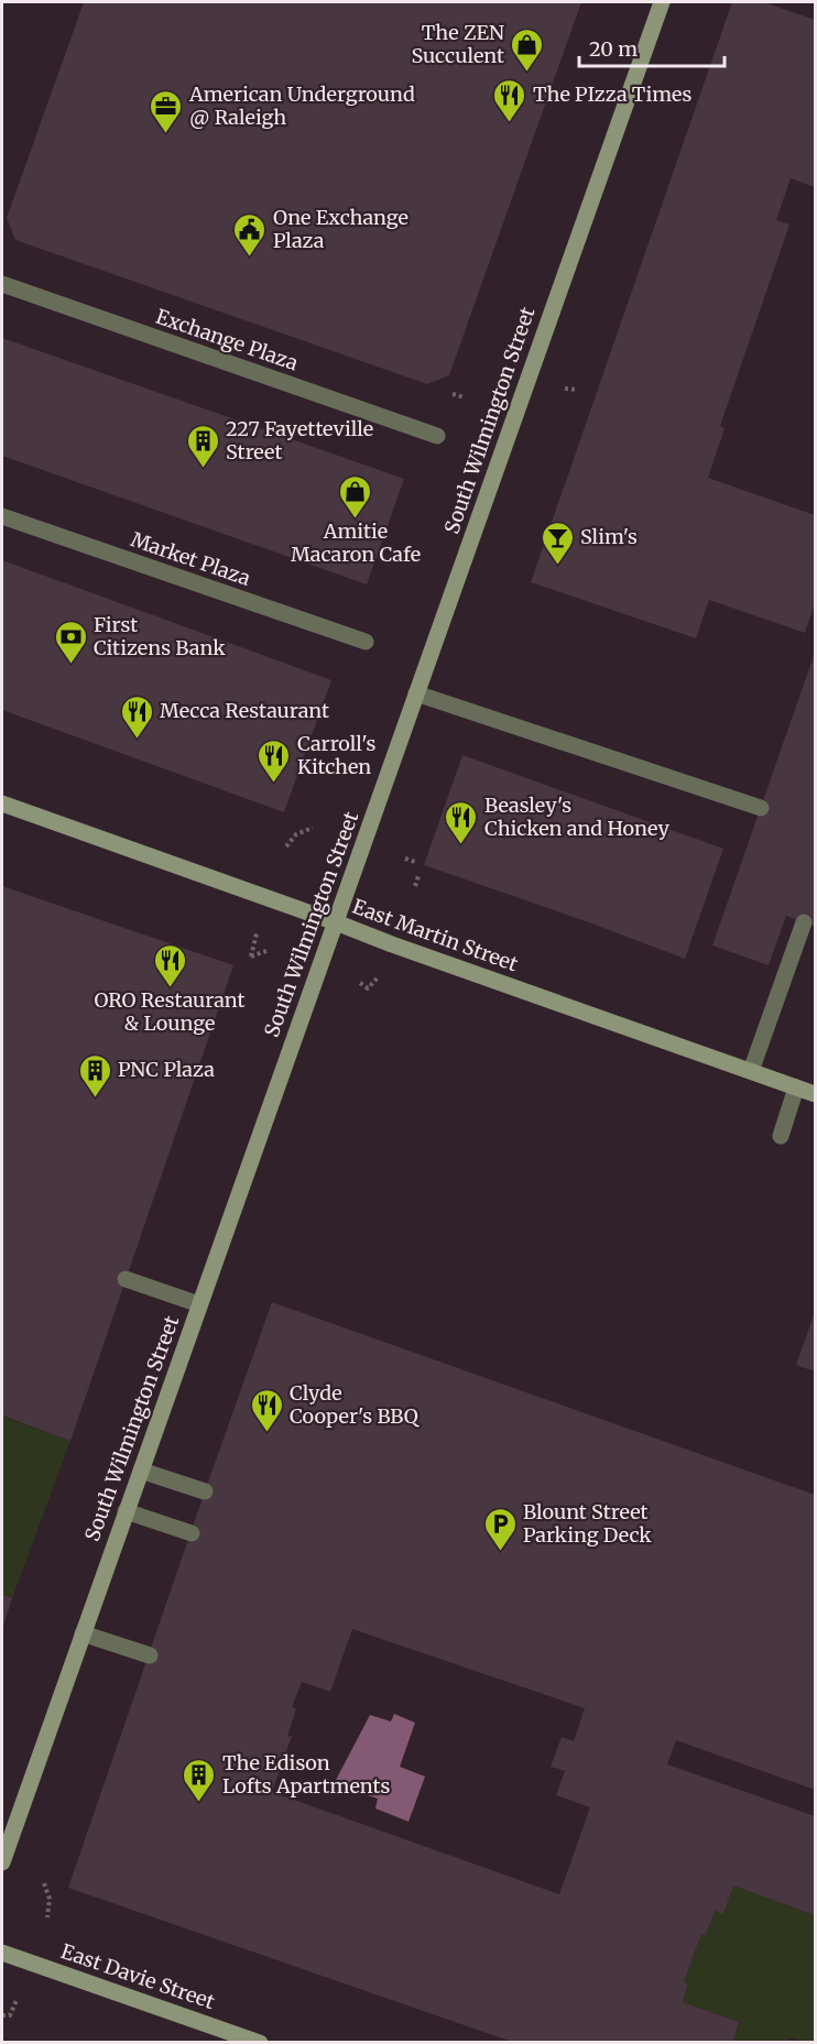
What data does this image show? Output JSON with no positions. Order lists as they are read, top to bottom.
{
  "streets": {
    "main road": ["South Wilmington Street", "East Martin Street", "East Davie Street"],
    "street": ["Exchange Plaza", "Market Plaza"]
  },
  "crossings": [
    ["South Wilmington Street", "East Martin Street"]
  ],
  "places": {
    "shop": ["The ZEN Succulent", "Amitie Macaron Cafe"],
    "restaurant": [
      "The PIzza Times",
      "Mecca Restaurant",
      "Carroll's Kitchen",
      "Beasley's Chicken and Honey",
      "ORO Restaurant & Lounge",
      "Clyde Cooper's BBQ"
    ],
    "office": ["American Underground @ Raleigh"],
    "public building": ["One Exchange Plaza"],
    "building": ["227 Fayetteville Street", "PNC Plaza", "The Edison Lofts Apartments"],
    "bar": ["Slim's"],
    "bank": ["First Citizens Bank"],
    "parking": ["Blount Street Parking Deck"]
  },
  "scale_bar": "20 m"
}
